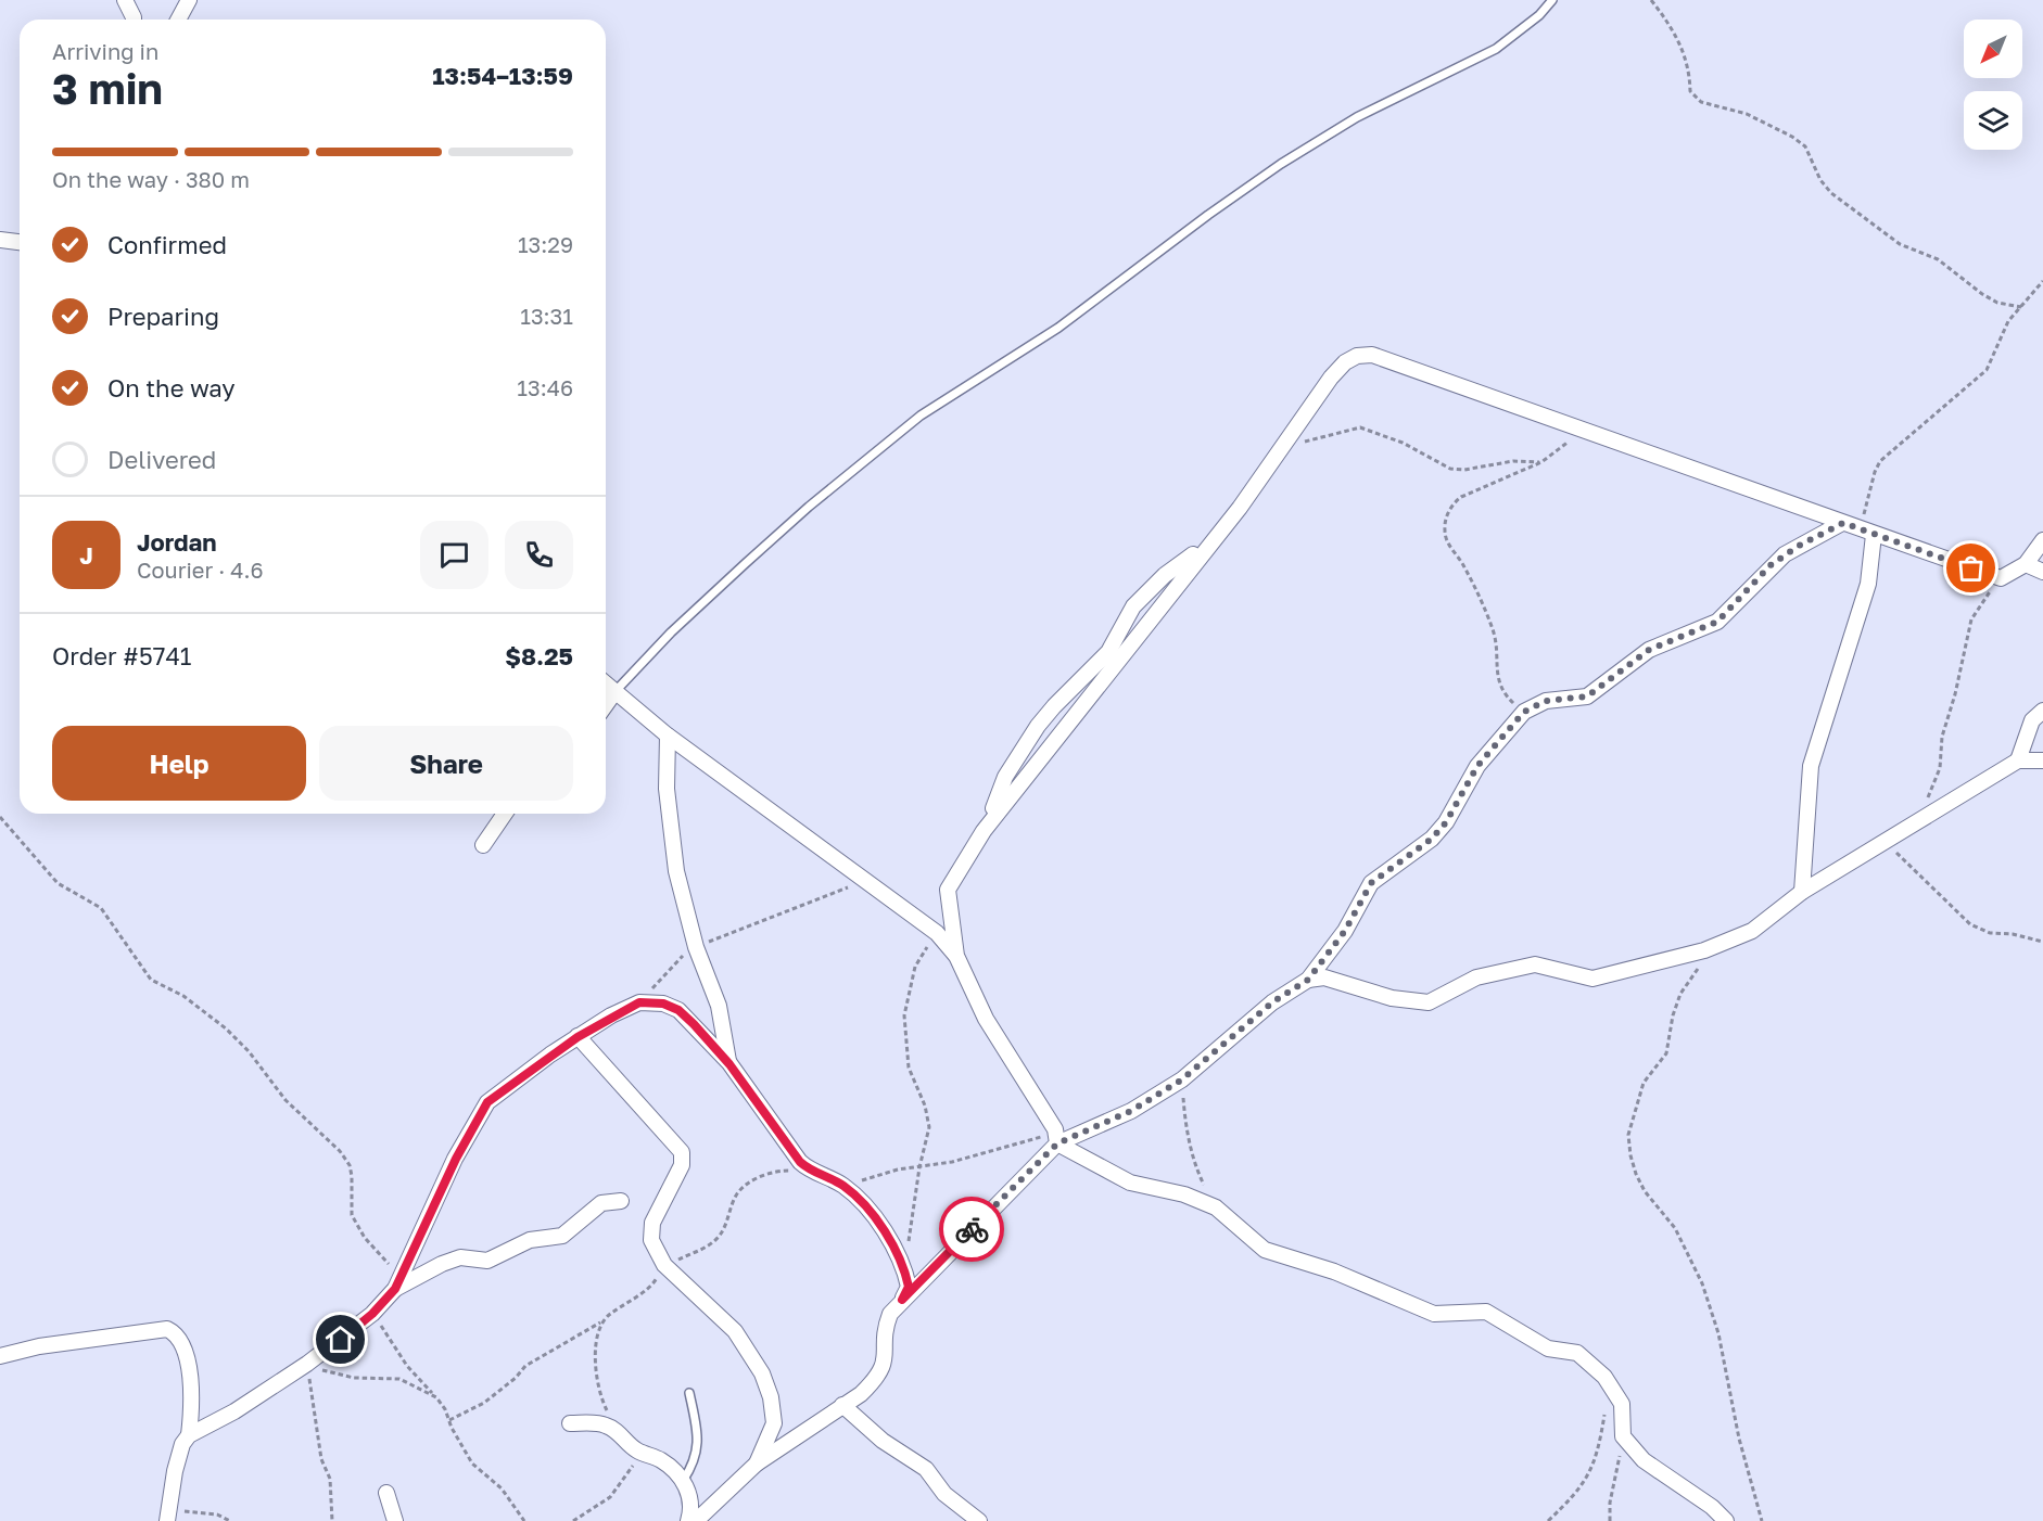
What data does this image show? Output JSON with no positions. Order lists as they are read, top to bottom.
{
  "north": "bottom left",
  "page": {
    "heading": ["3 min", "Arriving in", "13:54–13:59"],
    "panel": [
      "Jordan",
      "Courier · 4.6",
      "Order #5741",
      "$8.25"
    ],
    "bar": "On the way · 380 m",
    "list": [
      ["Confirmed", "13:29"],
      ["Preparing", "13:31"],
      ["On the way", "13:46"],
      "Delivered"
    ],
    "round": "J",
    "buttons": ["Help", "Share"]
  }
}
